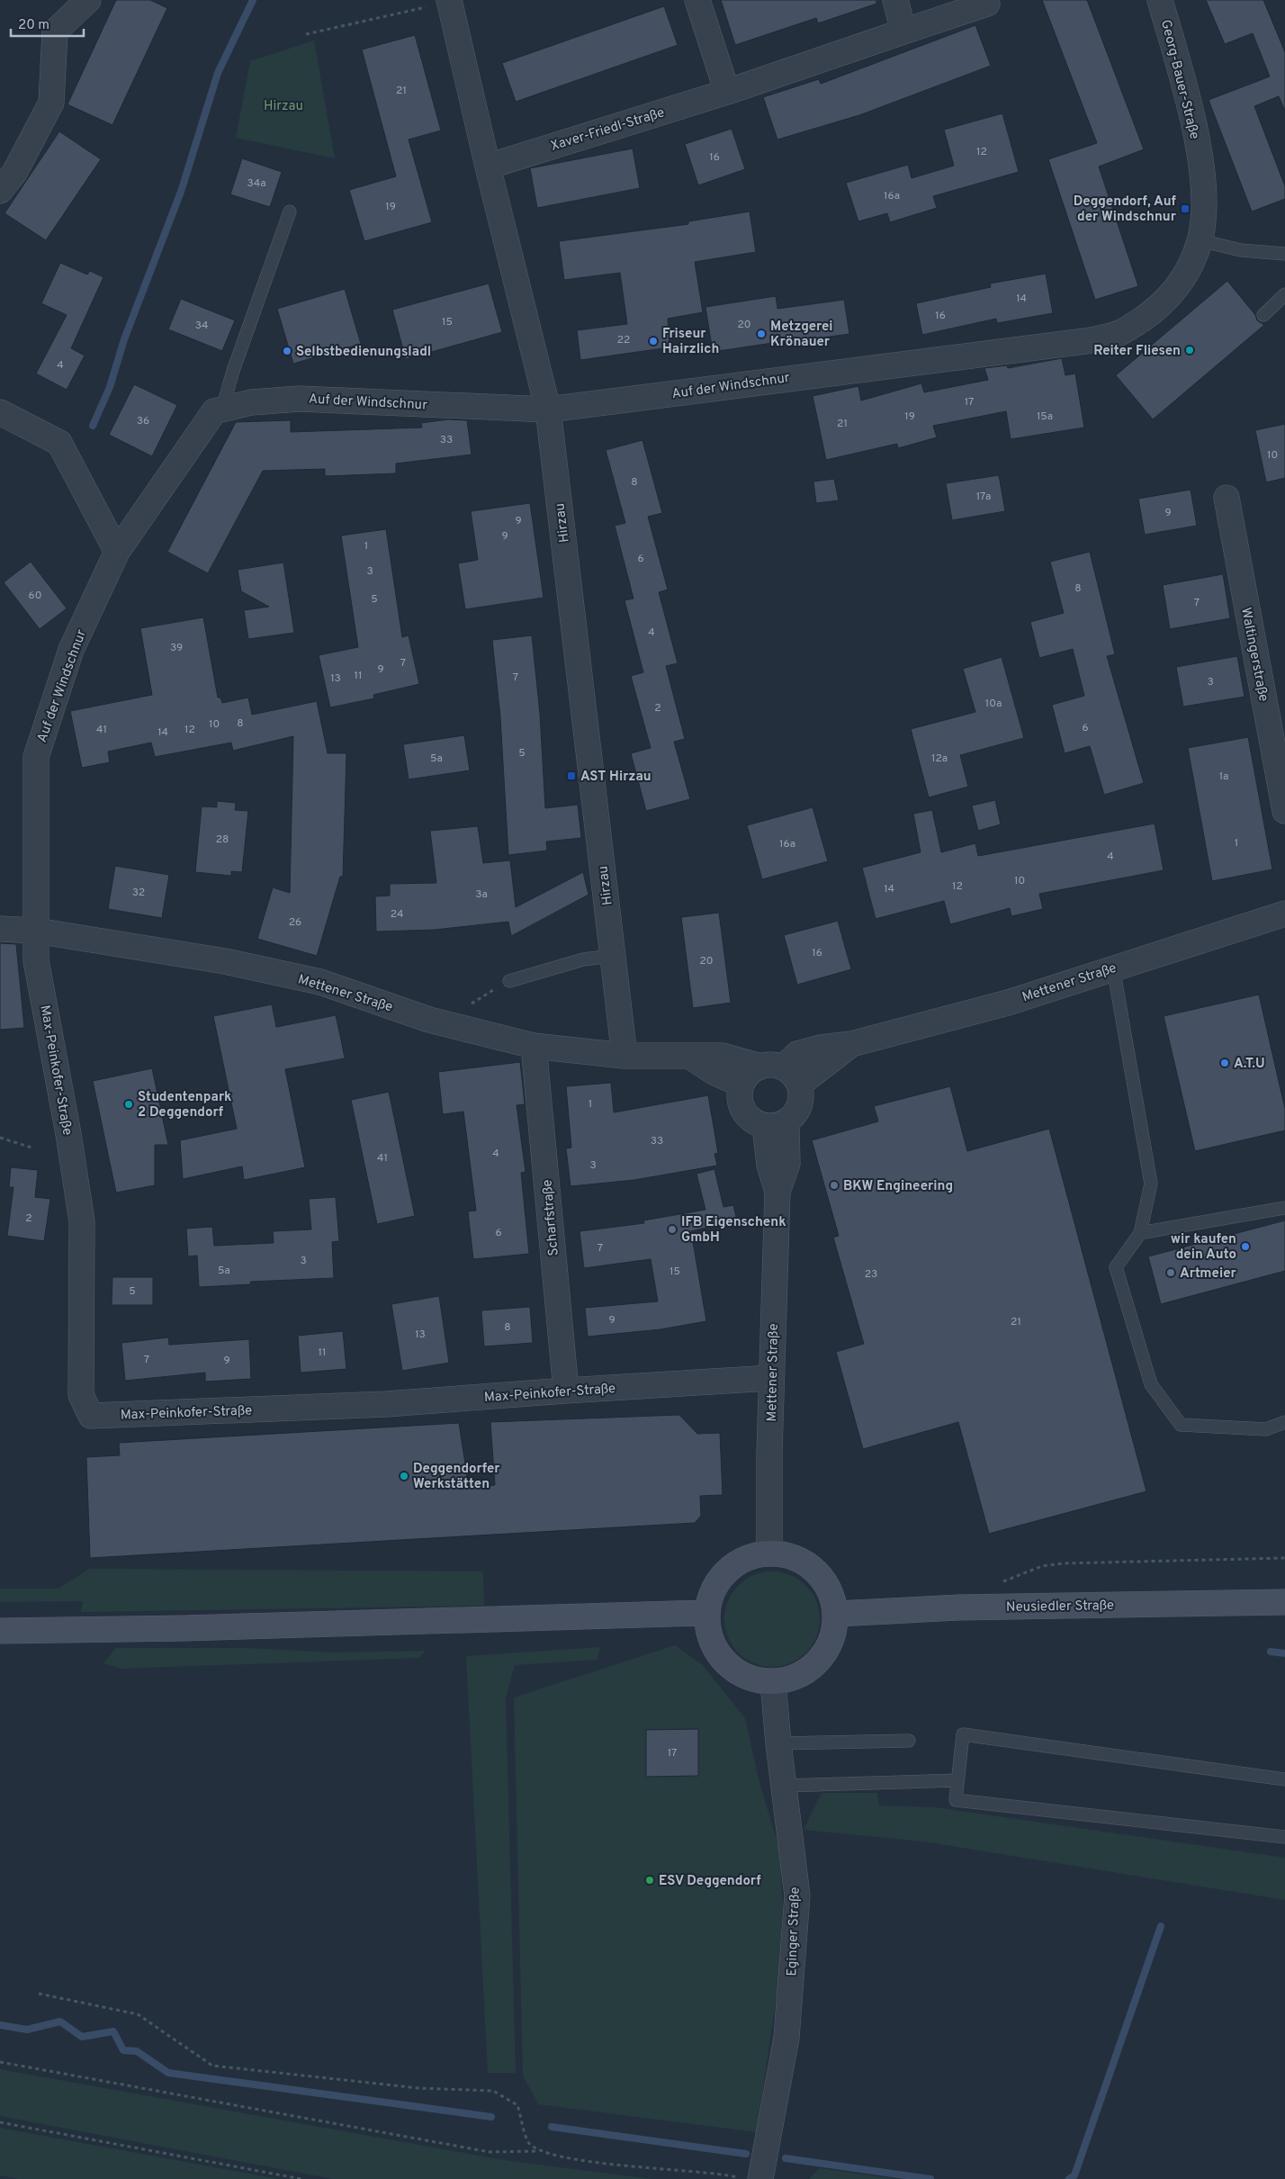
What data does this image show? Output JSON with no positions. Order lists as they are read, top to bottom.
{
  "streets": {
    "main road": ["Neusiedler Straße"],
    "street": [
      "Georg-Bauer-Straße",
      "Xaver-Friedl-Straße",
      "Auf der Windschnur",
      "Hirzau",
      "Waltingerstraße",
      "Mettener Straße",
      "Max-Peinkofer-Straße",
      "Scharfstraße",
      "Eginger Straße"
    ]
  },
  "crossings": [
    ["Georg-Bauer-Straße", "Auf der Windschnur"],
    ["Xaver-Friedl-Straße", "Hirzau"],
    ["Auf der Windschnur", "Hirzau"],
    ["Auf der Windschnur", "Mettener Straße"],
    ["Auf der Windschnur", "Max-Peinkofer-Straße"],
    ["Hirzau", "Mettener Straße"],
    ["Mettener Straße", "Max-Peinkofer-Straße"],
    ["Mettener Straße", "Scharfstraße"],
    ["Mettener Straße", "Neusiedler Straße"],
    ["Mettener Straße", "Eginger Straße"],
    ["Max-Peinkofer-Straße", "Scharfstraße"],
    ["Neusiedler Straße", "Eginger Straße"]
  ],
  "parks": ["Hirzau"],
  "places": {
    "transit": ["Deggendorf, Auf der Windschnur", "AST Hirzau"],
    "other": [
      "Metzgerei Krönauer",
      "Friseur Hairzlich",
      "Reiter Fliesen",
      "Selbstbedienungsladl",
      "A.T.U",
      "Studentenpark 2 Deggendorf",
      "BKW Engineering",
      "IFB Eigenschenk GmbH",
      "wir kaufen dein Auto",
      "Artmeier",
      "Deggendorfer Werkstätten",
      "ESV Deggendorf"
    ]
  },
  "house_numbers": [
    "21",
    "12",
    "16",
    "34a",
    "16a",
    "19",
    "14",
    "16",
    "15",
    "20",
    "34",
    "22",
    "4",
    "17",
    "19",
    "15a",
    "36",
    "21",
    "33",
    "10",
    "8",
    "17a",
    "9",
    "9",
    "9",
    "1",
    "6",
    "3",
    "8",
    "60",
    "5",
    "7",
    "4",
    "39",
    "7",
    "9",
    "11",
    "7",
    "13",
    "3",
    "10a",
    "2",
    "8",
    "10",
    "6",
    "41",
    "12",
    "14",
    "5",
    "5a",
    "12a",
    "1a",
    "28",
    "1",
    "16a",
    "4",
    "10",
    "12",
    "14",
    "32",
    "3a",
    "24",
    "26",
    "16",
    "20",
    "1",
    "33",
    "4",
    "41",
    "3",
    "2",
    "6",
    "7",
    "3",
    "5a",
    "15",
    "23",
    "5",
    "9",
    "21",
    "8",
    "13",
    "11",
    "7",
    "9",
    "17"
  ],
  "scale_bar": "20 m"
}
